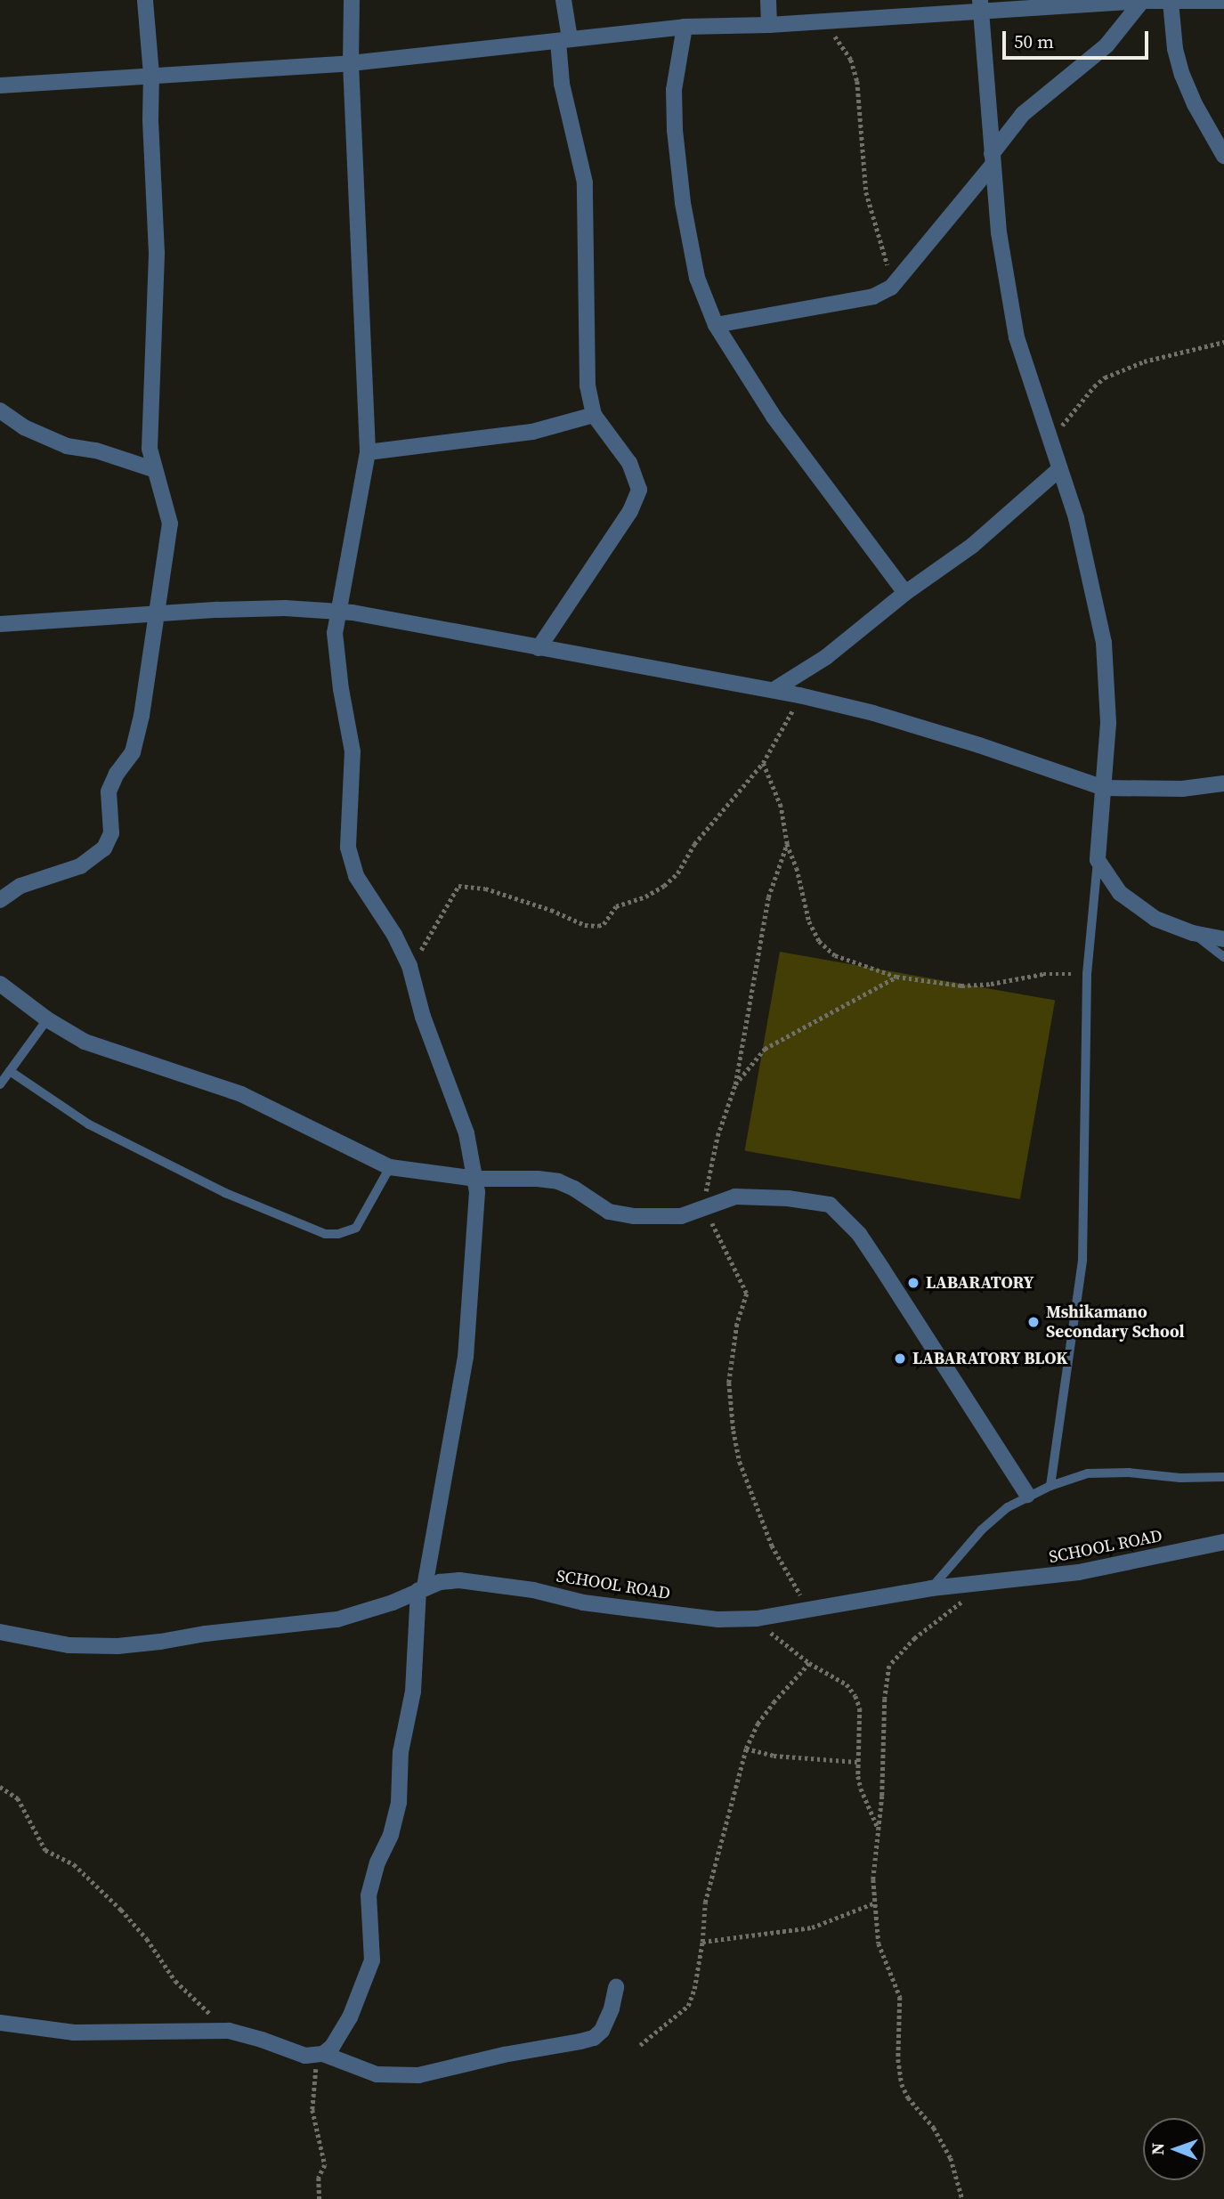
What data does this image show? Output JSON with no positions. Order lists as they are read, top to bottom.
{
  "streets": {
    "street": ["SCHOOL ROAD"]
  },
  "places": ["LABARATORY", "Mshikamano Secondary School", "LABARATORY BLOK"],
  "scale_bar": "50 m",
  "north": "left"
}
